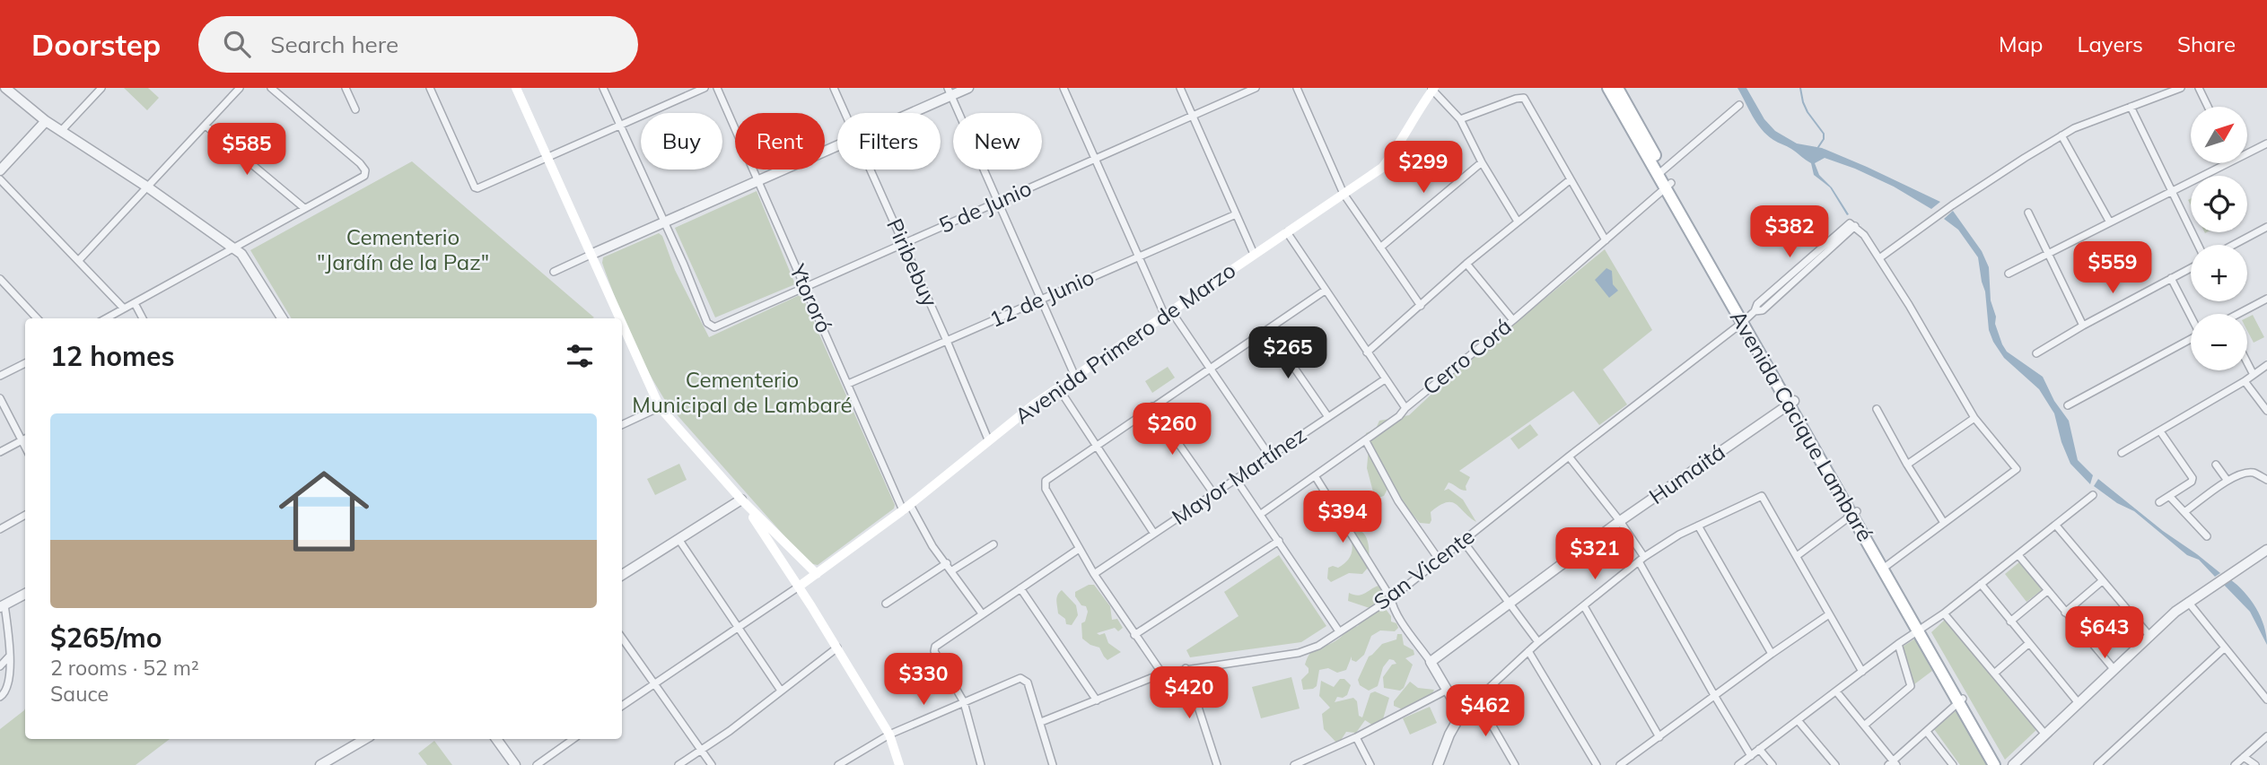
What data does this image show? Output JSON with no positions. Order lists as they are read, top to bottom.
{
  "streets": {
    "main road": ["Avenida Primero de Marzo", "Avenida Cacique Lambaré"],
    "street": [
      "5 de Junio",
      "Piribebuy",
      "Ytororó",
      "12 de Junio",
      "Cerro Corá",
      "Humaitá",
      "Mayor Martínez",
      "San Vicente"
    ]
  },
  "crossings": [
    ["5 de Junio", "Piribebuy"],
    ["5 de Junio", "Ytororó"],
    ["Piribebuy", "12 de Junio"],
    ["Piribebuy", "Avenida Primero de Marzo"],
    ["Ytororó", "12 de Junio"],
    ["Ytororó", "Avenida Primero de Marzo"],
    ["Cerro Corá", "Avenida Cacique Lambaré"],
    ["Avenida Cacique Lambaré", "Humaitá"],
    ["Avenida Cacique Lambaré", "San Vicente"]
  ],
  "parks": ["Cementerio \"Jardín de la Paz\"", "Cementerio Municipal de Lambaré"],
  "north": "top right",
  "page": {
    "header": "Doorstep",
    "search": "Search here",
    "nav": ["Map", "Layers", "Share"],
    "map_buttons": ["+", "−"],
    "chip": [
      "Buy",
      "Rent",
      "Filters",
      "New"
    ],
    "price": [
      "$585",
      "$299",
      "$382",
      "$559",
      "$265",
      "$260",
      "$394",
      "$321",
      "$643",
      "$330",
      "$420",
      "$462"
    ],
    "heading": "12 homes",
    "list": [
      {
        "name": "$265/mo",
        "note": "2 rooms · 52 m² · Sauce"
      }
    ]
  }
}
